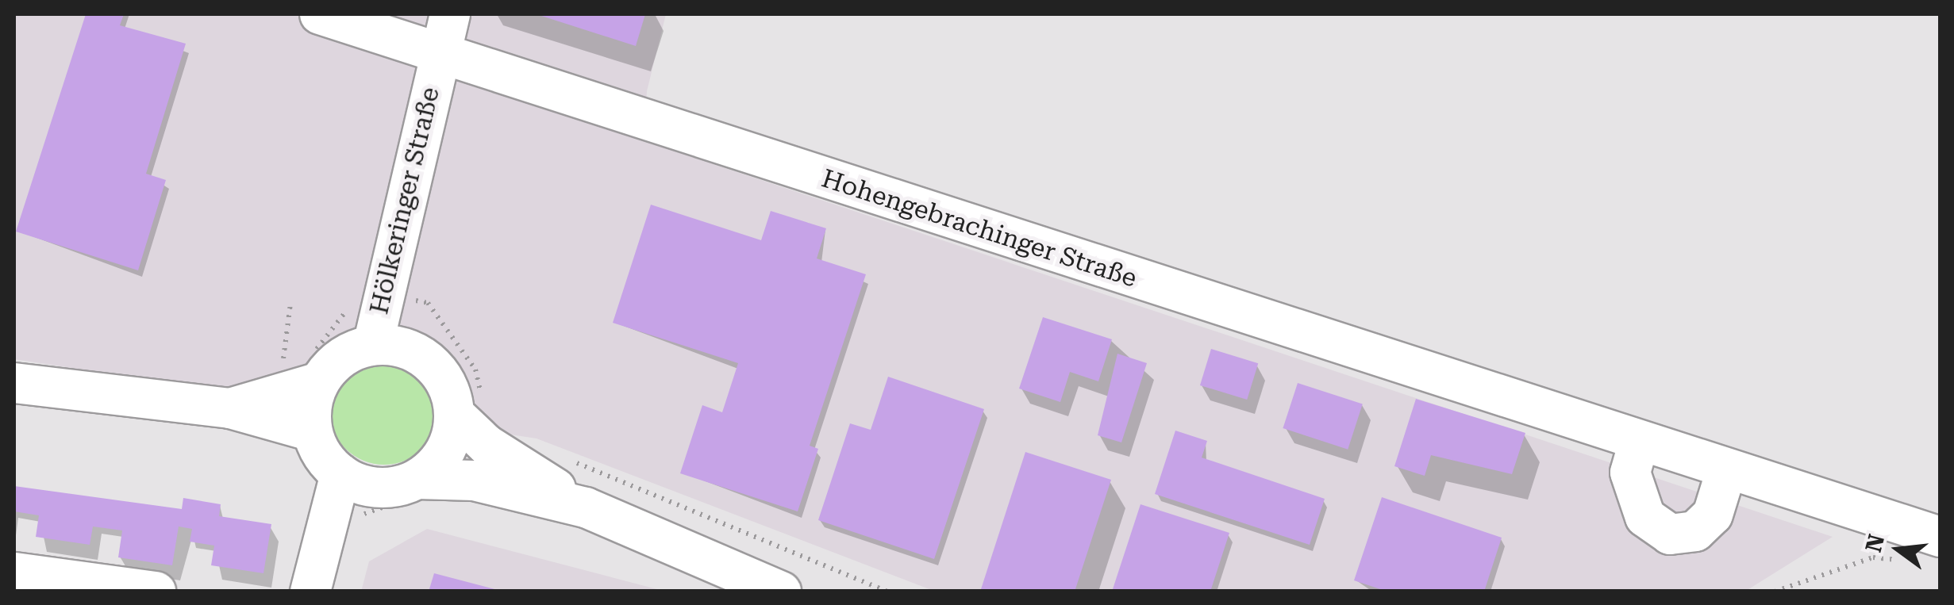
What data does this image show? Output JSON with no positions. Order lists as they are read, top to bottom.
{
  "streets": {
    "street": ["Hölkeringer Straße", "Hohengebrachinger Straße"]
  },
  "crossings": [
    ["Hölkeringer Straße", "Hohengebrachinger Straße"]
  ],
  "north": "left"
}
